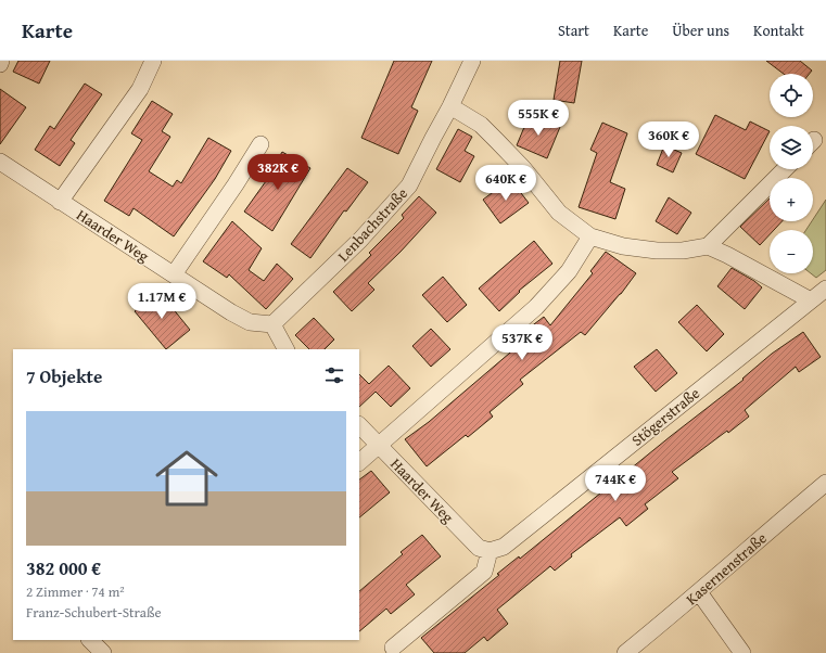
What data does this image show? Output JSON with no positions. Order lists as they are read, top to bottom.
{
  "streets": {
    "street": [
      "Lenbachstraße",
      "Haarder Weg",
      "Stögerstraße",
      "Kasernenstraße"
    ]
  },
  "crossings": [
    ["Lenbachstraße", "Haarder Weg"],
    ["Haarder Weg", "Stögerstraße"]
  ],
  "page": {
    "header": "Karte",
    "nav": [
      "Start",
      "Karte",
      "Über uns",
      "Kontakt"
    ],
    "map_buttons": ["+", "−"],
    "price": [
      "555K €",
      "360K €",
      "382K €",
      "640K €",
      "1.17M €",
      "537K €",
      "744K €"
    ],
    "heading": "7 Objekte",
    "list": [
      {
        "name": "382 000 €",
        "note": "2 Zimmer · 74 m² · Franz-Schubert-Straße"
      }
    ]
  }
}
